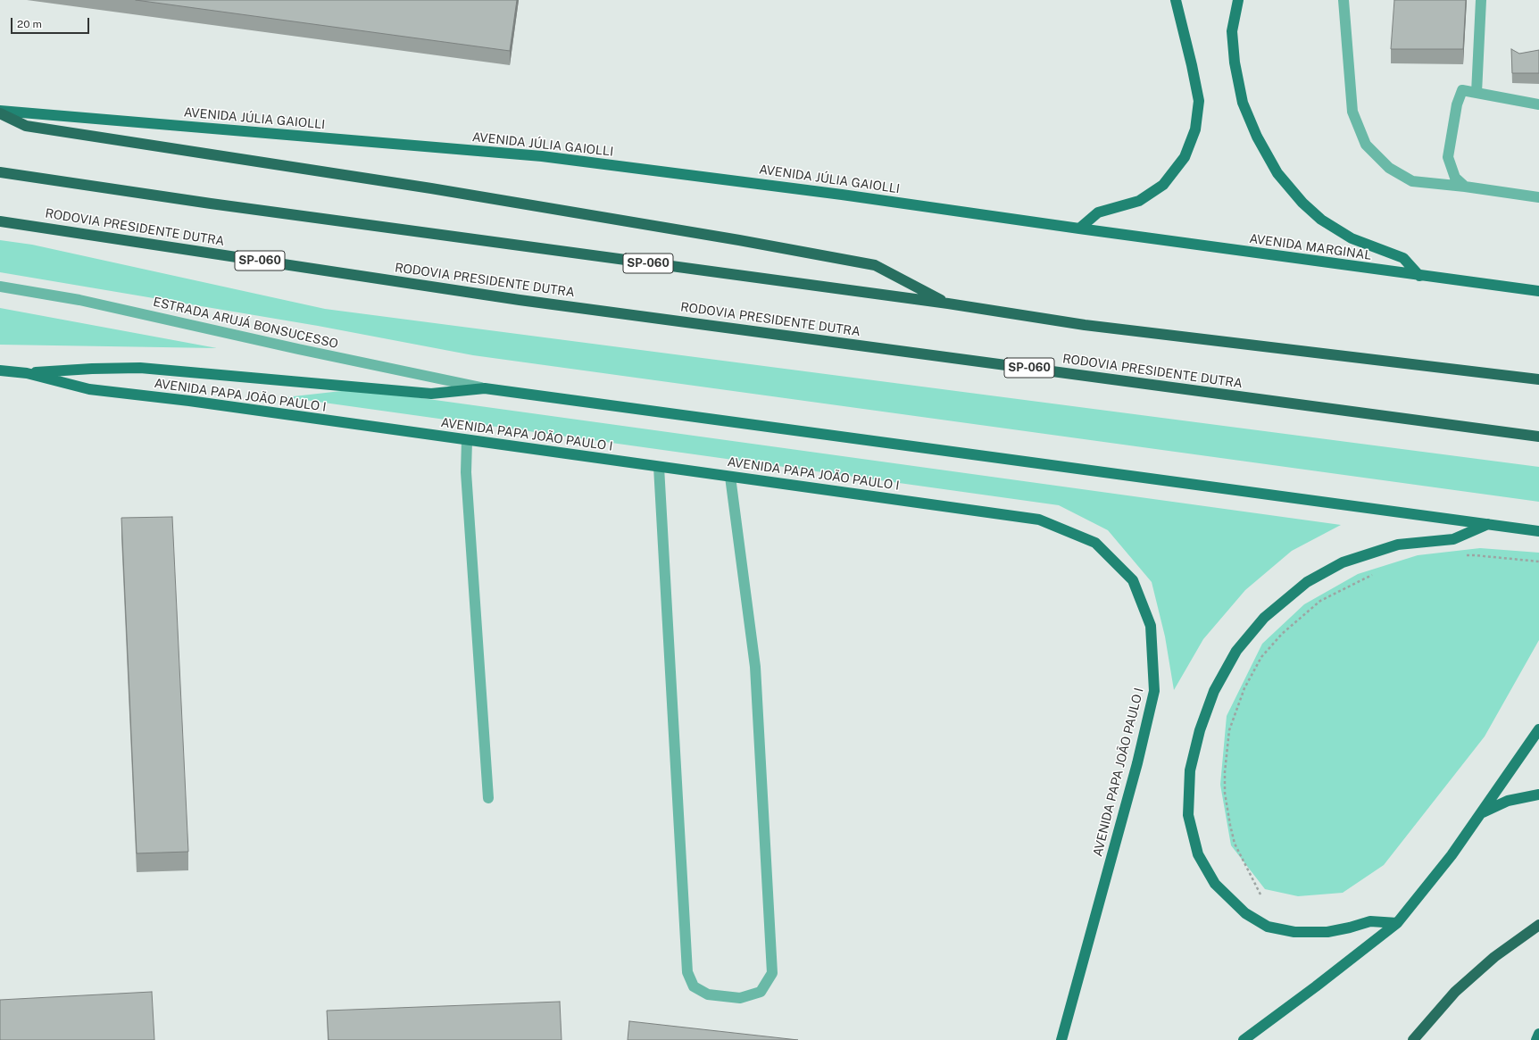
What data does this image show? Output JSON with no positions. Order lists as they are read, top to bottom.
{
  "streets": {
    "highway": ["RODOVIA PRESIDENTE DUTRA", "SP-060"],
    "main road": ["AVENIDA JÚLIA GAIOLLI", "AVENIDA MARGINAL", "AVENIDA PAPA JOÃO PAULO I"],
    "street": ["ESTRADA ARUJÁ BONSUCESSO"]
  },
  "crossings": [
    ["AVENIDA JÚLIA GAIOLLI", "AVENIDA MARGINAL"]
  ],
  "scale_bar": "20 m"
}
